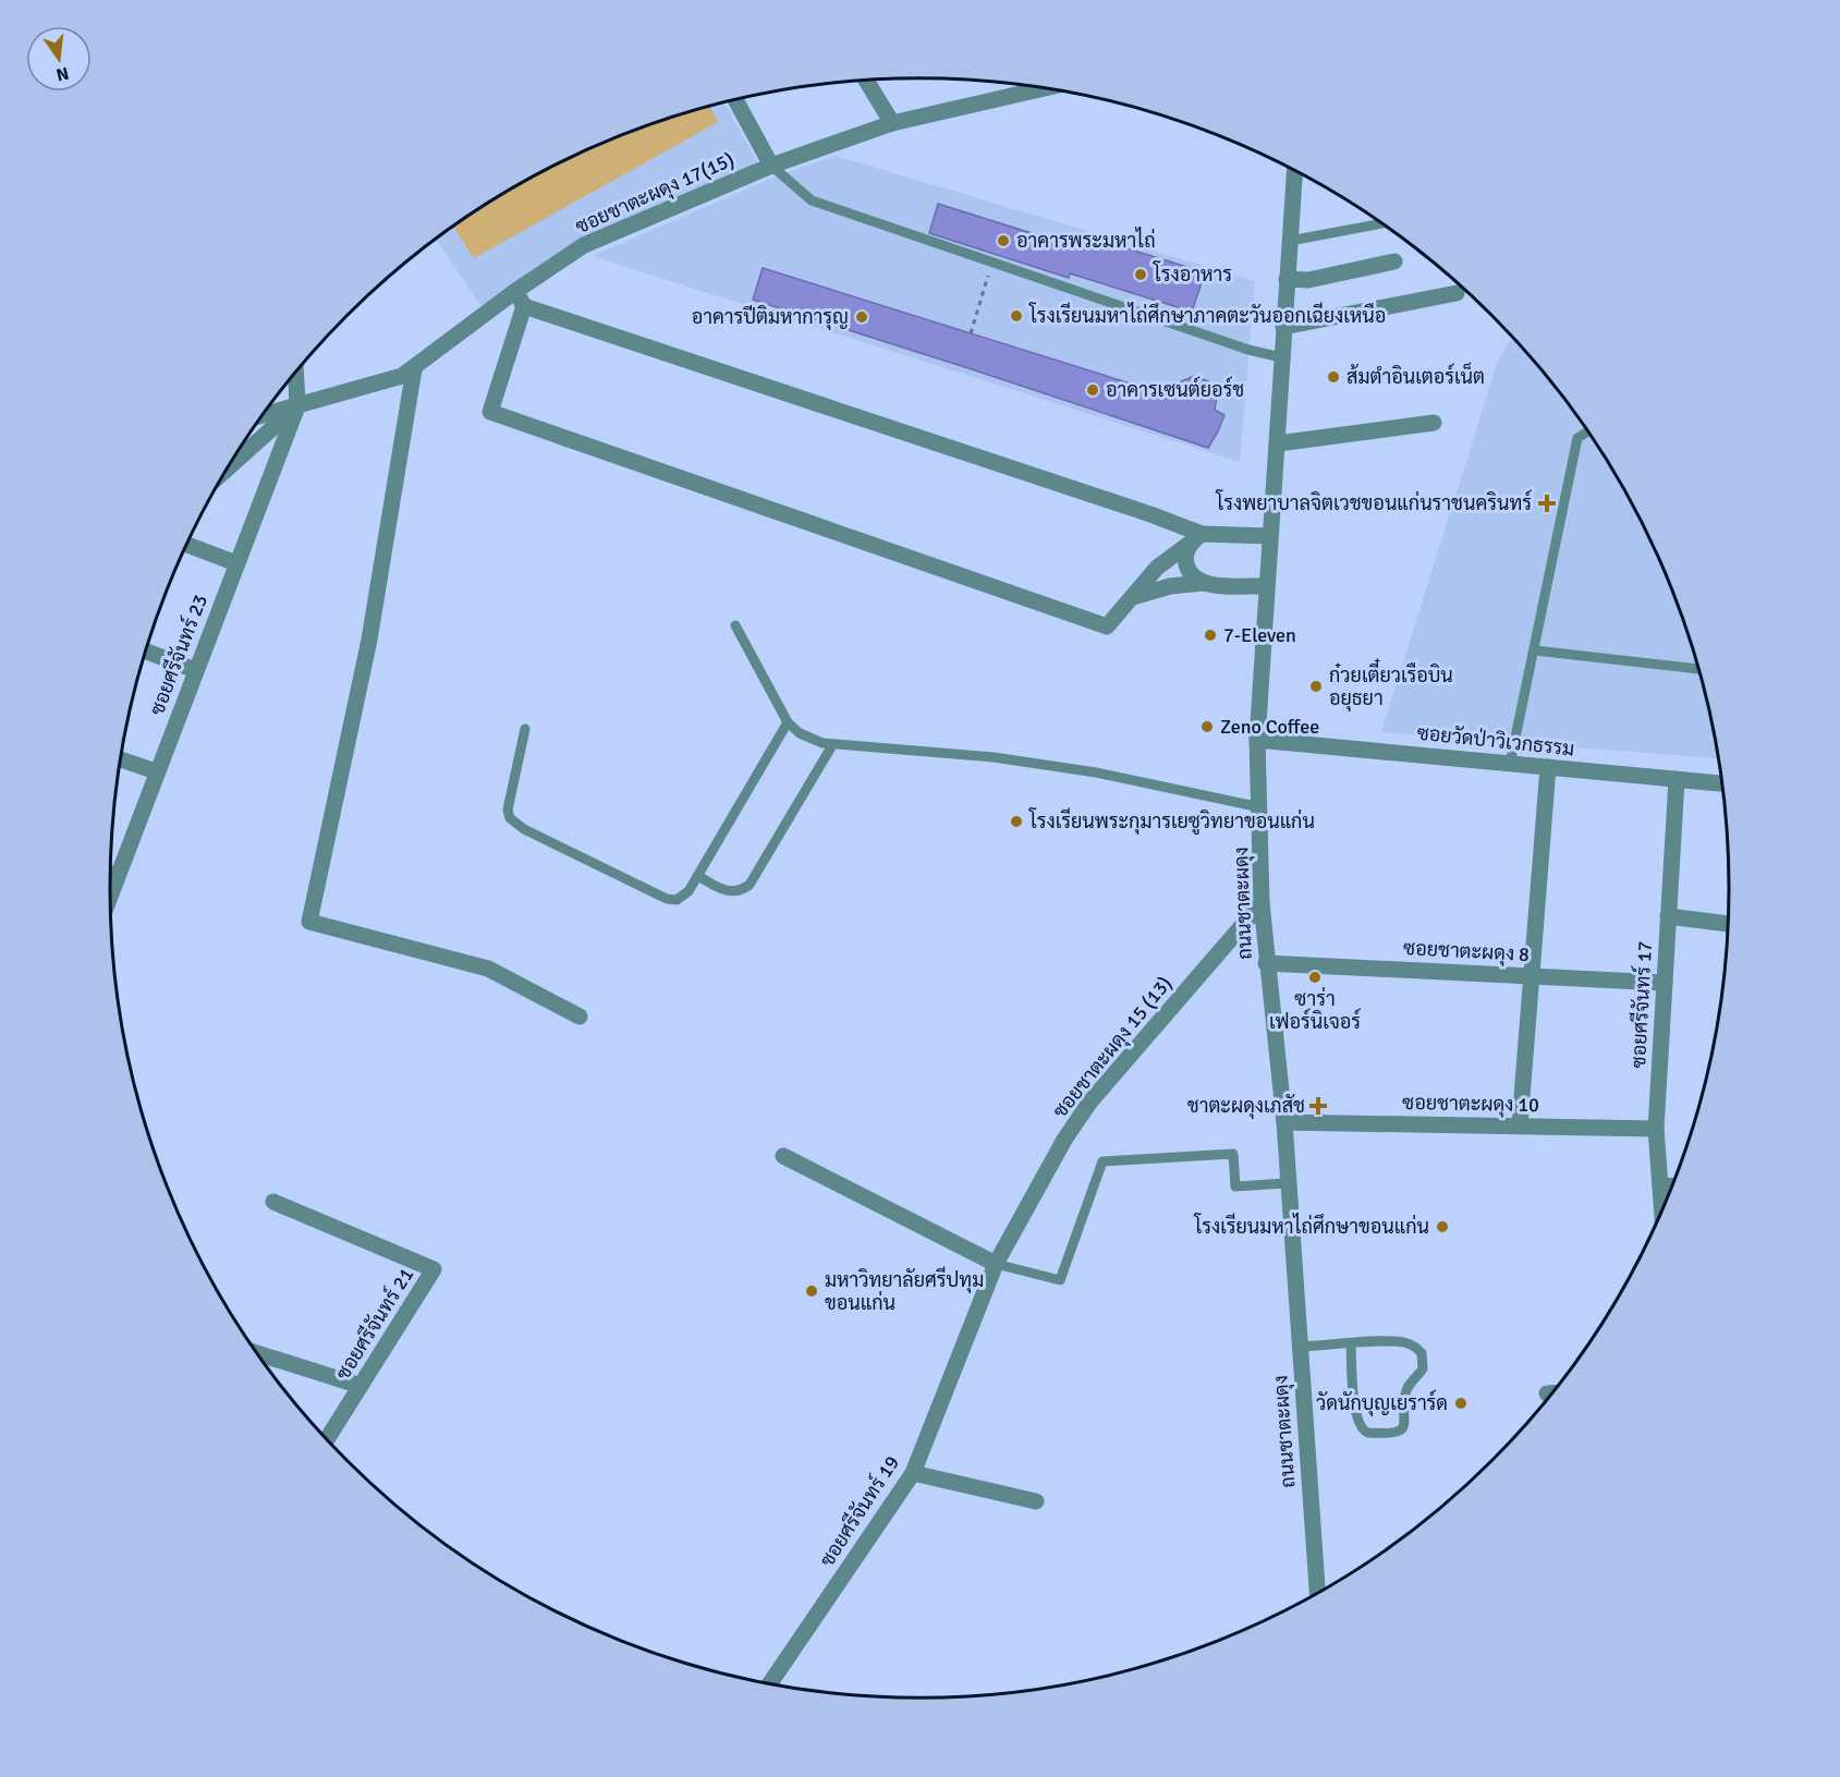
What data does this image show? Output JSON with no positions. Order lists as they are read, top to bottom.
{
  "streets": {
    "street": [
      "ซอยชาตะผดุง 17(15)",
      "ซอยศรีจันทร์ 23",
      "ซอยวัดป่าวิเวกธรรม",
      "ถนนชาตะผดุง",
      "ซอยชาตะผดุง 8",
      "ซอยศรีจันทร์ 17",
      "ซอยชาตะผดุง 15 (13)",
      "ซอยชาตะผดุง 10",
      "ซอยศรีจันทร์ 21",
      "ซอยศรีจันทร์ 19"
    ]
  },
  "crossings": [
    ["ซอยชาตะผดุง 17(15)", "ซอยศรีจันทร์ 23"],
    ["ซอยวัดป่าวิเวกธรรม", "ถนนชาตะผดุง"],
    ["ซอยวัดป่าวิเวกธรรม", "ซอยศรีจันทร์ 17"],
    ["ถนนชาตะผดุง", "ซอยชาตะผดุง 8"],
    ["ถนนชาตะผดุง", "ซอยชาตะผดุง 15 (13)"],
    ["ถนนชาตะผดุง", "ซอยชาตะผดุง 10"],
    ["ซอยชาตะผดุง 8", "ซอยศรีจันทร์ 17"],
    ["ซอยศรีจันทร์ 17", "ซอยชาตะผดุง 10"],
    ["ซอยชาตะผดุง 15 (13)", "ซอยศรีจันทร์ 19"]
  ],
  "places": {
    "other": [
      "อาคารพระมหาไถ่",
      "โรงอาหาร",
      "โรงเรียนมหาไถ่ศึกษาภาคตะวันออกเฉียงเหนือ",
      "อาคารปีติมหาการุญ",
      "ส้มตำอินเตอร์เน็ต",
      "อาคารเซนต์ยอร์ช",
      "7-Eleven",
      "ก๋วยเตี๋ยวเรือบิน อยุธยา",
      "Zeno Coffee",
      "โรงเรียนพระกุมารเยซูวิทยาขอนแก่น",
      "ซาร่า เฟอร์นิเจอร์",
      "โรงเรียนมหาไถ่ศึกษาขอนแก่น",
      "มหาวิทยาลัยศรีปทุม ขอนแก่น",
      "วัดนักบุญเยราร์ด"
    ],
    "health": ["โรงพยาบาลจิตเวชขอนแก่นราชนครินทร์", "ชาตะผดุงเภสัช"]
  },
  "north": "bottom"
}
